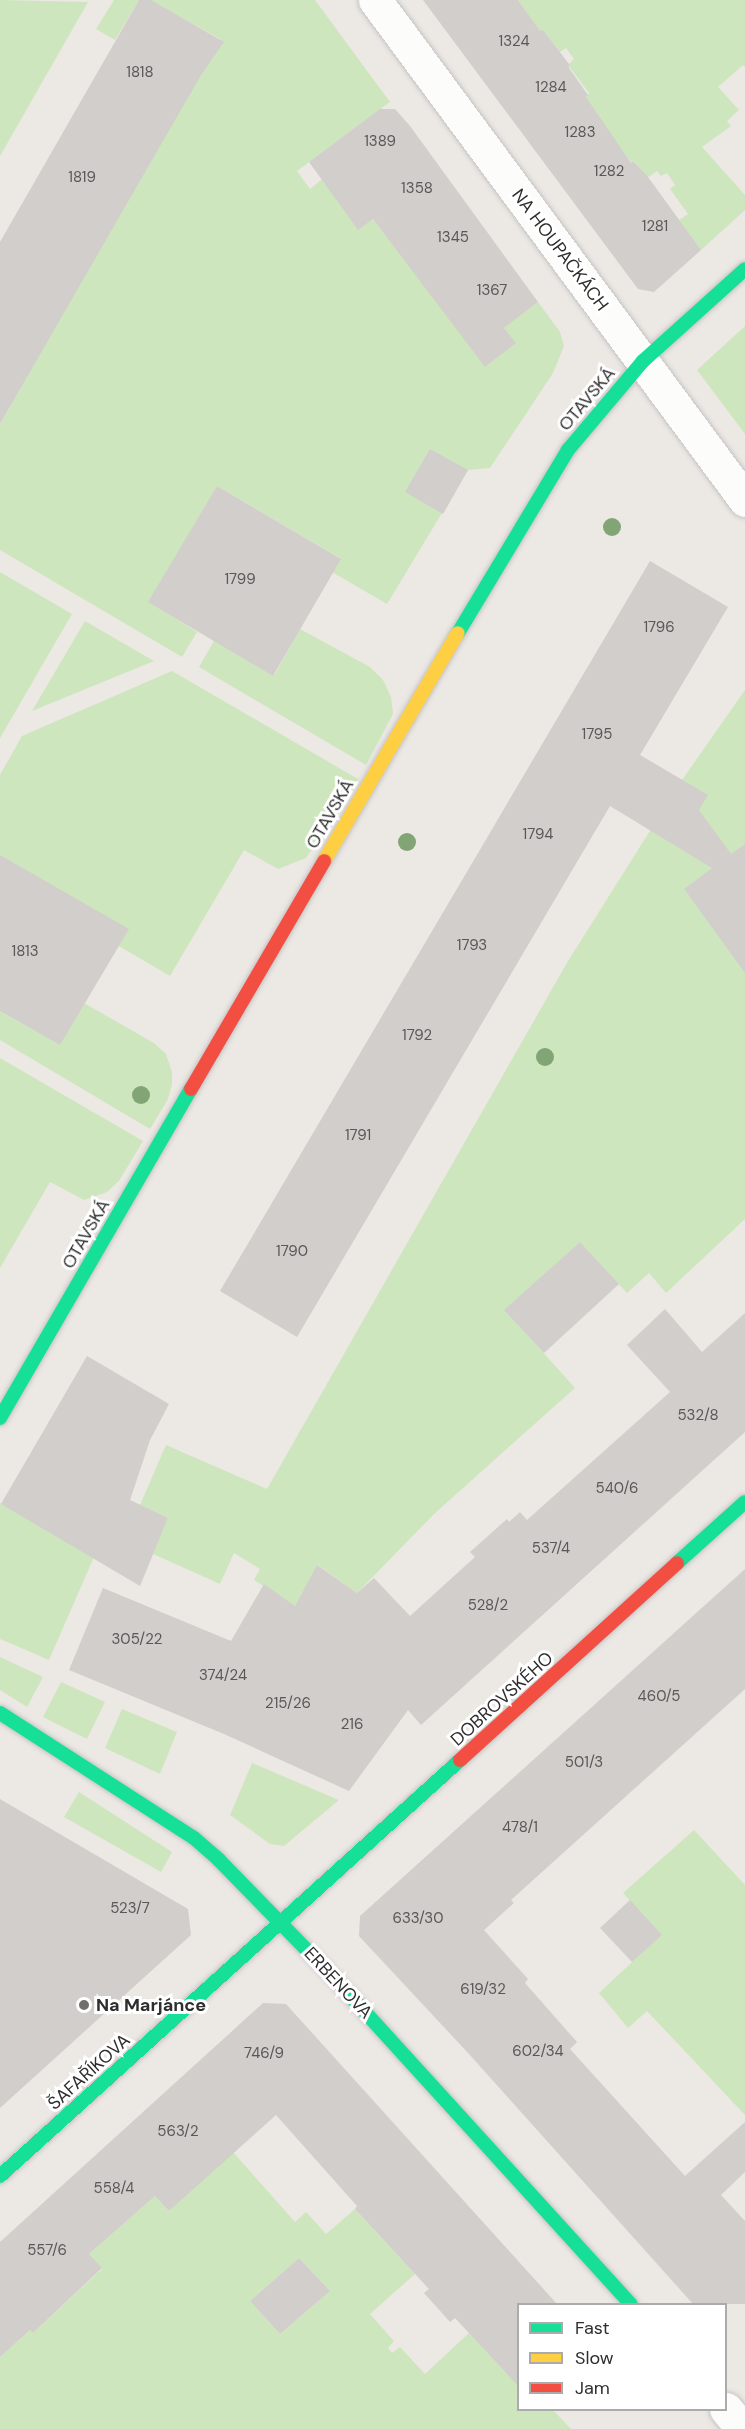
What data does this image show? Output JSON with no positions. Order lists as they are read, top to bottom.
{
  "streets": {
    "street": [
      "NA HOUPAČKÁCH",
      "OTAVSKÁ",
      "DOBROVSKÉHO",
      "ERBENOVA",
      "ŠAFAŘÍKOVA"
    ]
  },
  "crossings": [
    ["NA HOUPAČKÁCH", "OTAVSKÁ"],
    ["DOBROVSKÉHO", "ERBENOVA"],
    ["DOBROVSKÉHO", "ŠAFAŘÍKOVA"],
    ["ERBENOVA", "ŠAFAŘÍKOVA"]
  ],
  "places": ["Na Marjánce"],
  "house_numbers": [
    "1324",
    "1818",
    "1284",
    "1283",
    "1389",
    "1282",
    "1819",
    "1358",
    "1281",
    "1345",
    "1367",
    "1799",
    "1796",
    "1795",
    "1794",
    "1793",
    "1813",
    "1792",
    "1791",
    "1790",
    "532/8",
    "540/6",
    "537/4",
    "528/2",
    "305/22",
    "374/24",
    "460/5",
    "215/26",
    "216",
    "501/3",
    "478/1",
    "523/7",
    "633/30",
    "619/32",
    "602/34",
    "746/9",
    "563/2",
    "558/4",
    "557/6"
  ],
  "legend": ["Fast", "Slow", "Jam"]
}
